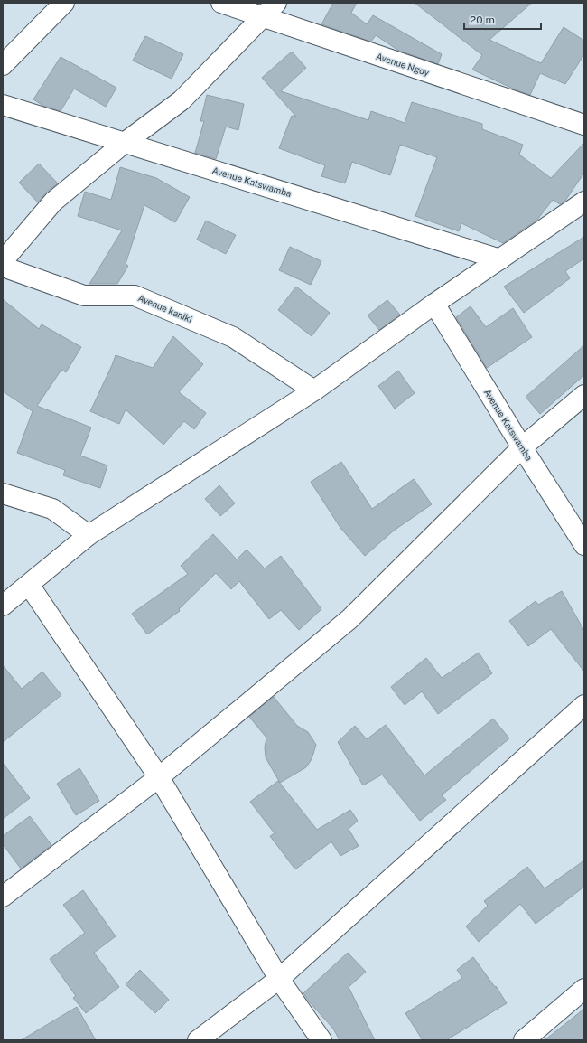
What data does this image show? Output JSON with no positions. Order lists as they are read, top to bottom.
{
  "streets": {
    "street": ["Avenue Ngoy", "Avenue Katswamba", "Avenue kaniki"]
  },
  "scale_bar": "20 m"
}
